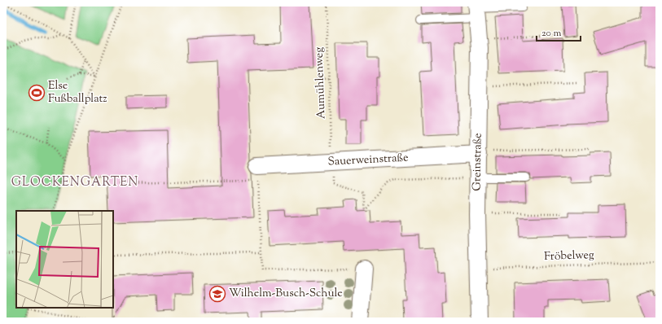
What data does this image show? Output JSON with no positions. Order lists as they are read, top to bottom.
{
  "streets": {
    "street": ["Sauerweinstraße", "Greinstraße"],
    "path": ["Aumühlenweg", "Fröbelweg"]
  },
  "crossings": [
    ["Aumühlenweg", "Sauerweinstraße"],
    ["Aumühlenweg", "Greinstraße"],
    ["Sauerweinstraße", "Greinstraße"],
    ["Greinstraße", "Fröbelweg"]
  ],
  "districts": ["GLOCKENGARTEN"],
  "places": {
    "sports": ["Else Fußballplatz"],
    "school or university": ["Wilhelm-Busch-Schule"]
  },
  "scale_bar": "20 m"
}
